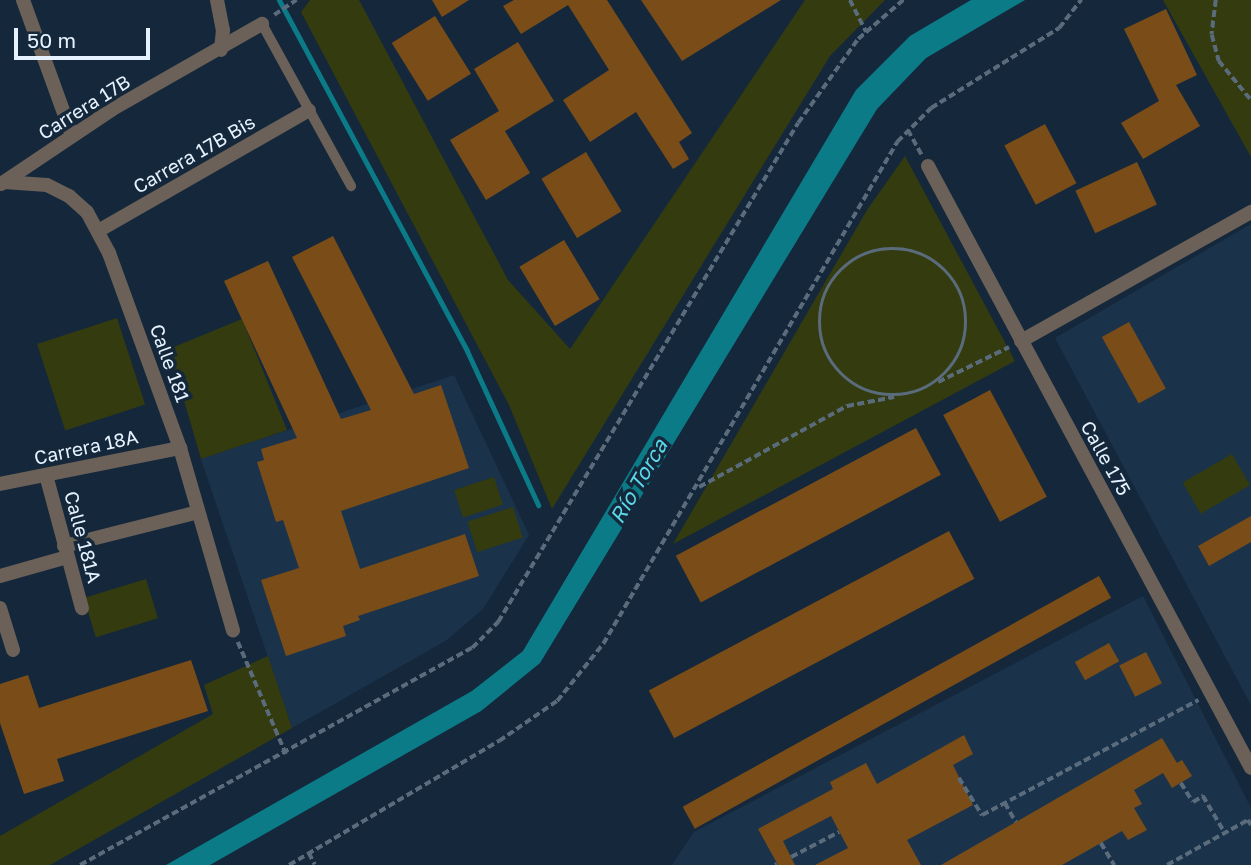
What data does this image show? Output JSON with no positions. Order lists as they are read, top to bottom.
{
  "streets": {
    "street": [
      "Carrera 17B",
      "Carrera 17B Bis",
      "Calle 181",
      "Carrera 18A",
      "Calle 175",
      "Calle 181A"
    ]
  },
  "crossings": [
    ["Carrera 17B", "Calle 181"],
    ["Carrera 17B Bis", "Calle 181"],
    ["Calle 181", "Carrera 18A"],
    ["Carrera 18A", "Calle 181A"]
  ],
  "water": ["Río Torca"],
  "scale_bar": "50 m"
}
